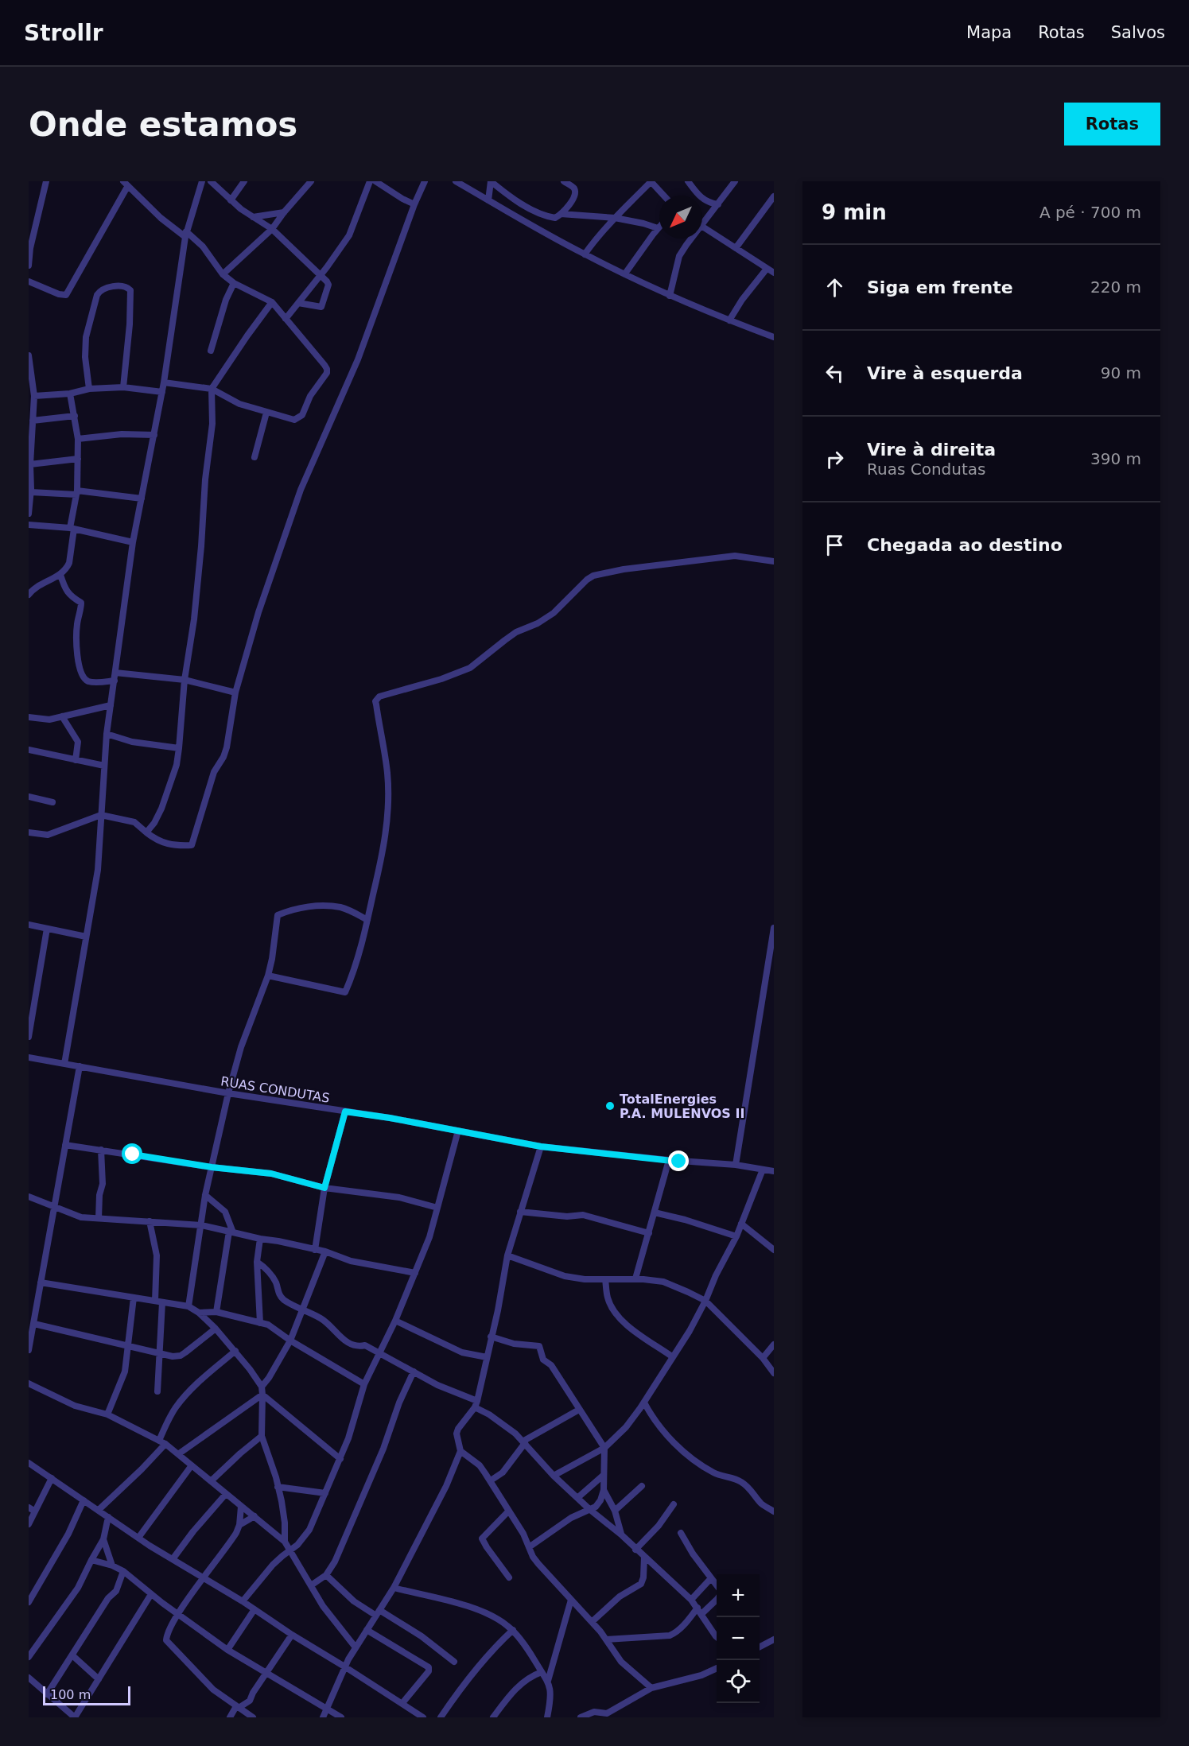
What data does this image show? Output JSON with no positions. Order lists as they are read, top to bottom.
{
  "streets": {
    "street": ["RUAS CONDUTAS"]
  },
  "places": ["TotalEnergies P.A. MULENVOS II"],
  "scale_bar": "100 m",
  "north": "bottom left",
  "page": {
    "header": "Strollr",
    "nav": ["Mapa", "Rotas", "Salvos"],
    "buttons": "Rotas",
    "title": "Onde estamos",
    "heading": ["9 min", "A pé · 700 m"],
    "list": [
      ["Siga em frente", "220 m"],
      ["Vire à esquerda", "90 m"],
      ["Vire à direita", "Ruas Condutas", "390 m"],
      "Chegada ao destino"
    ],
    "map_buttons": ["+", "−"],
    "scale": "100 m"
  }
}
